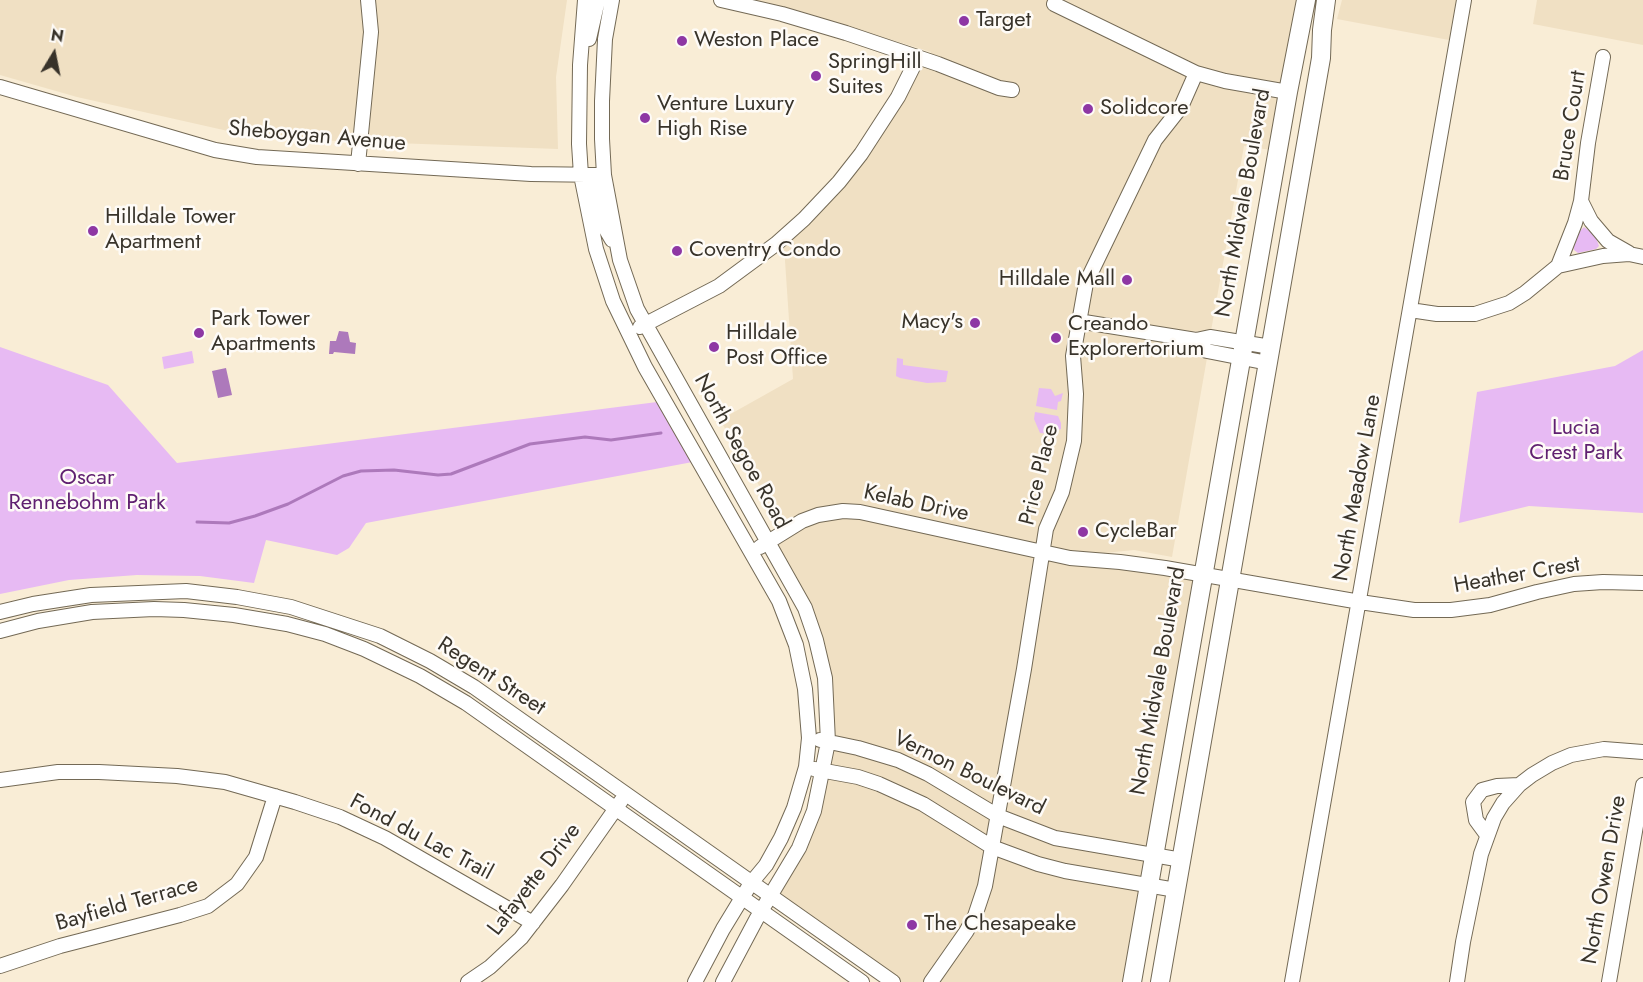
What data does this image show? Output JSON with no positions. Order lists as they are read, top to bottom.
{
  "streets": {
    "main road": ["North Midvale Boulevard"],
    "street": [
      "Bruce Court",
      "Sheboygan Avenue",
      "North Segoe Road",
      "Price Place",
      "North Meadow Lane",
      "Kelab Drive",
      "Heather Crest",
      "Regent Street",
      "Vernon Boulevard",
      "Fond du Lac Trail",
      "Lafayette Drive",
      "North Owen Drive",
      "Bayfield Terrace"
    ]
  },
  "crossings": [
    ["Sheboygan Avenue", "North Segoe Road"],
    ["North Midvale Boulevard", "Heather Crest"],
    ["North Midvale Boulevard", "Vernon Boulevard"],
    ["North Segoe Road", "Kelab Drive"],
    ["North Segoe Road", "Regent Street"],
    ["North Segoe Road", "Vernon Boulevard"],
    ["Price Place", "Kelab Drive"],
    ["Price Place", "Heather Crest"],
    ["Price Place", "Vernon Boulevard"],
    ["North Meadow Lane", "Heather Crest"],
    ["Kelab Drive", "Heather Crest"],
    ["Regent Street", "Lafayette Drive"],
    ["Fond du Lac Trail", "Lafayette Drive"],
    ["Fond du Lac Trail", "Bayfield Terrace"]
  ],
  "parks": ["Lucia Crest Park", "Oscar Rennebohm Park"],
  "places": [
    "Target",
    "Weston Place",
    "SpringHill Suites",
    "Solidcore",
    "Venture Luxury High Rise",
    "Hilldale Tower Apartment",
    "Coventry Condo",
    "Hilldale Mall",
    "Macy's",
    "Park Tower Apartments",
    "Creando Explorertorium",
    "Hilldale Post Office",
    "CycleBar",
    "The Chesapeake"
  ],
  "north": "top"
}
